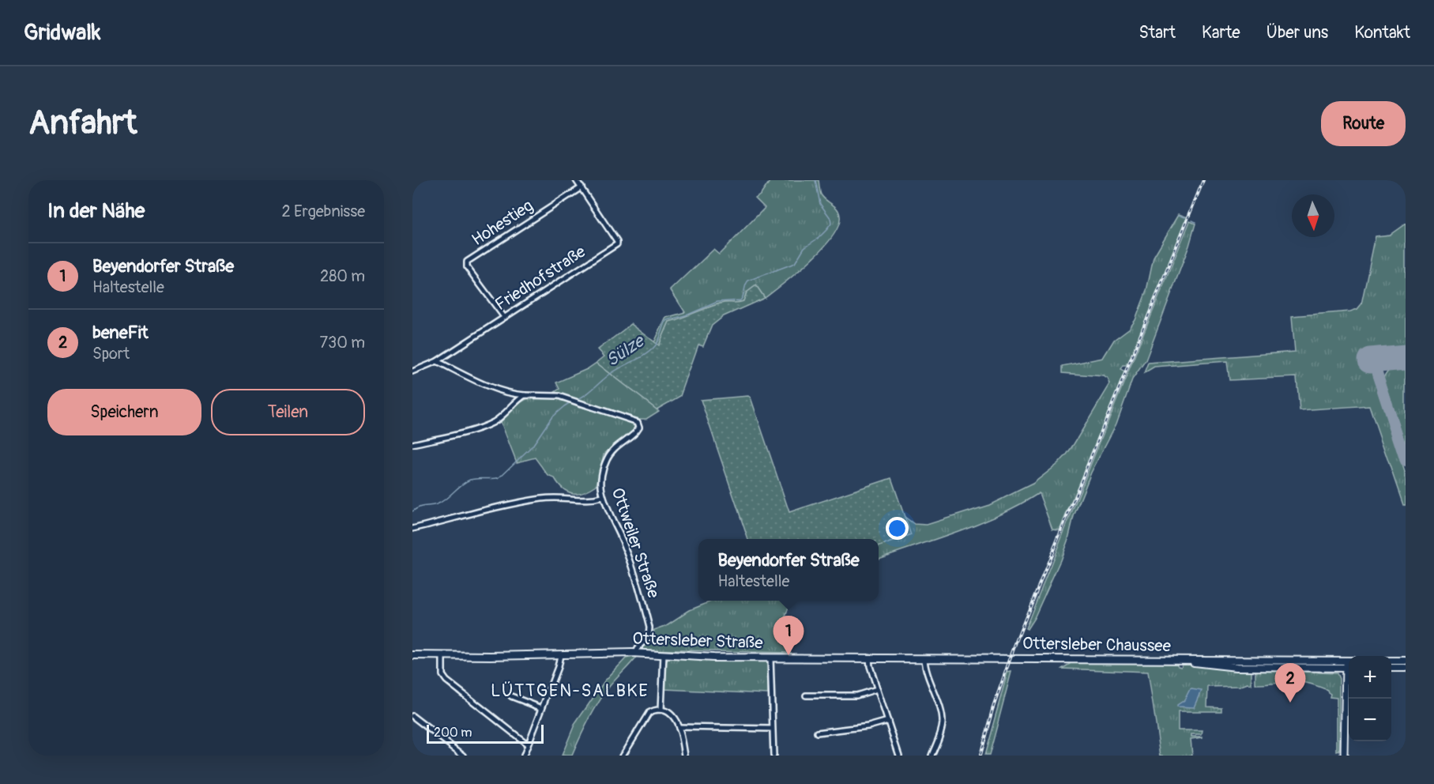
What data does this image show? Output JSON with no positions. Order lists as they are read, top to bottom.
{
  "streets": {
    "main road": ["Ottersleber Straße", "Ottersleber Chaussee"],
    "street": ["Hohestieg", "Friedhofstraße", "Ottweiler Straße"]
  },
  "crossings": [
    ["Hohestieg", "Friedhofstraße"],
    ["Ottweiler Straße", "Ottersleber Straße"],
    ["Ottersleber Straße", "Ottersleber Chaussee"]
  ],
  "districts": ["LÜTTGEN-SALBKE"],
  "water": ["Sülze"],
  "scale_bar": "200 m",
  "north": "bottom",
  "page": {
    "header": "Gridwalk",
    "nav": [
      "Start",
      "Karte",
      "Über uns",
      "Kontakt"
    ],
    "buttons": [
      "Route",
      ["Speichern", "Teilen"]
    ],
    "title": "Anfahrt",
    "heading": ["In der Nähe", "2 Ergebnisse"],
    "list": [
      {
        "mark": "1",
        "name": "Beyendorfer Straße",
        "note": "Haltestelle",
        "value": "280 m"
      },
      {
        "mark": "2",
        "name": "beneFit",
        "note": "Sport",
        "value": "730 m"
      }
    ],
    "popup": ["Beyendorfer Straße", "Haltestelle"],
    "pins": ["1", "2"],
    "map_buttons": ["+", "−"],
    "scale": "200 m"
  }
}
